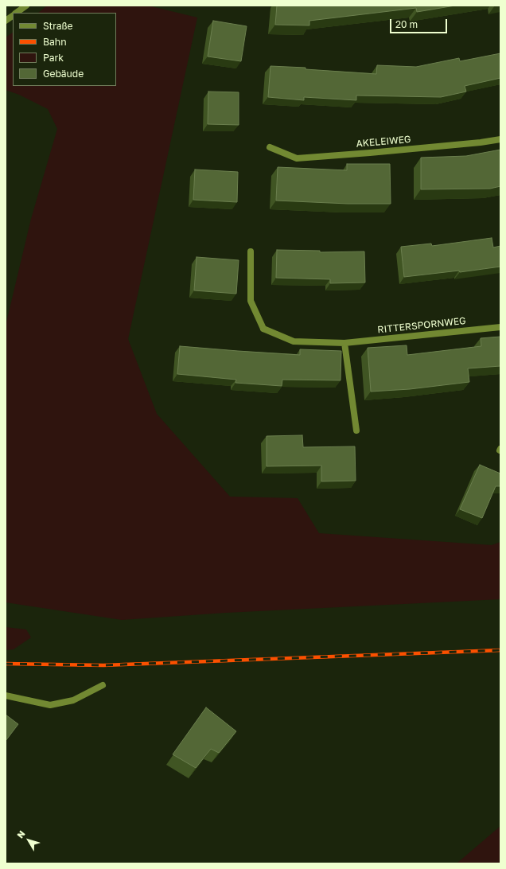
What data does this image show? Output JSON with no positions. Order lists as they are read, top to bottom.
{
  "streets": {
    "street": ["AKELEIWEG", "RITTERSPORNWEG"]
  },
  "legend": [
    "Straße",
    "Bahn",
    "Park",
    "Gebäude"
  ],
  "scale_bar": "20 m",
  "north": "top left"
}
